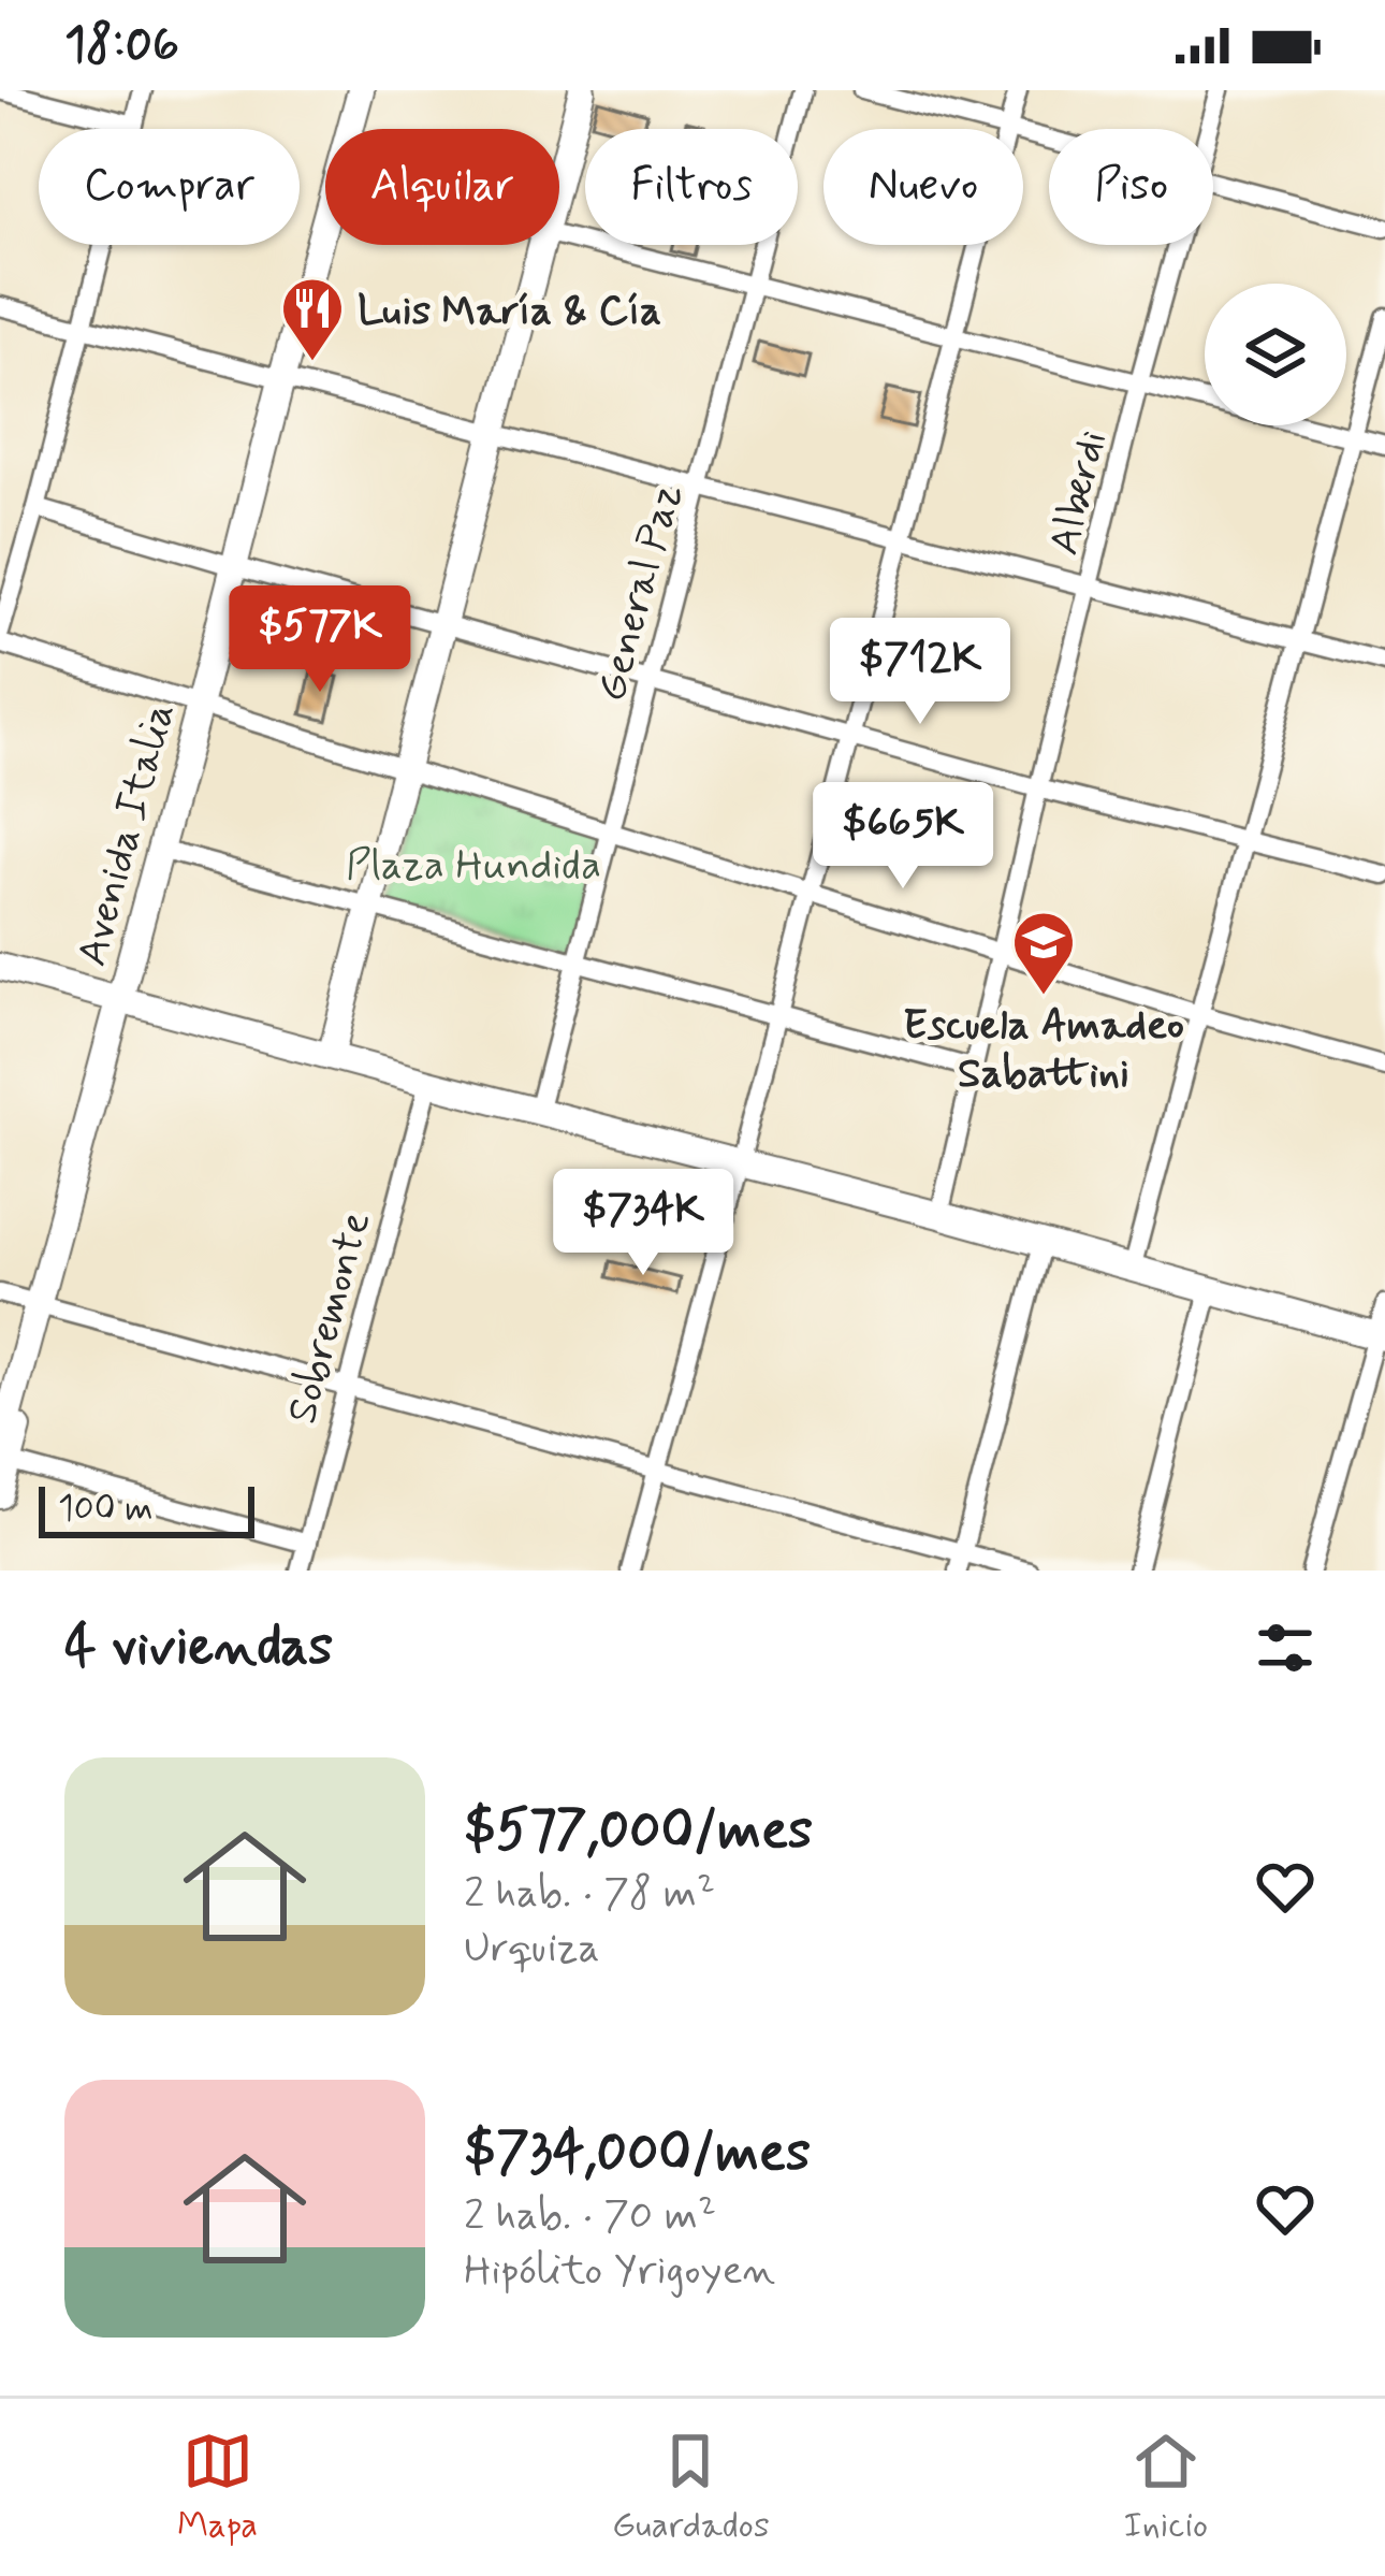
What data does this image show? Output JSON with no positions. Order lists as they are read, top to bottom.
{
  "streets": {
    "main road": ["Avenida Italia"],
    "street": ["Alberdi", "General Paz", "Sobremonte"]
  },
  "parks": ["Plaza Hundida"],
  "places": {
    "restaurant": ["Luis María & Cía"],
    "school or university": ["Escuela Amadeo Sabattini"]
  },
  "scale_bar": "100 m",
  "page": {
    "status": "18:06",
    "chip": [
      "Comprar",
      "Alquilar",
      "Filtros",
      "Nuevo",
      "Piso"
    ],
    "price": [
      "$577K",
      "$712K",
      "$665K",
      "$734K"
    ],
    "scale": "100 m",
    "heading": "4 viviendas",
    "list": [
      {
        "name": "$577,000/mes",
        "note": "2 hab. · 78 m² · Urquiza"
      },
      {
        "name": "$734,000/mes",
        "note": "2 hab. · 70 m² · Hipólito Yrigoyen"
      }
    ],
    "tabs": ["Mapa", "Guardados", "Inicio"]
  }
}
